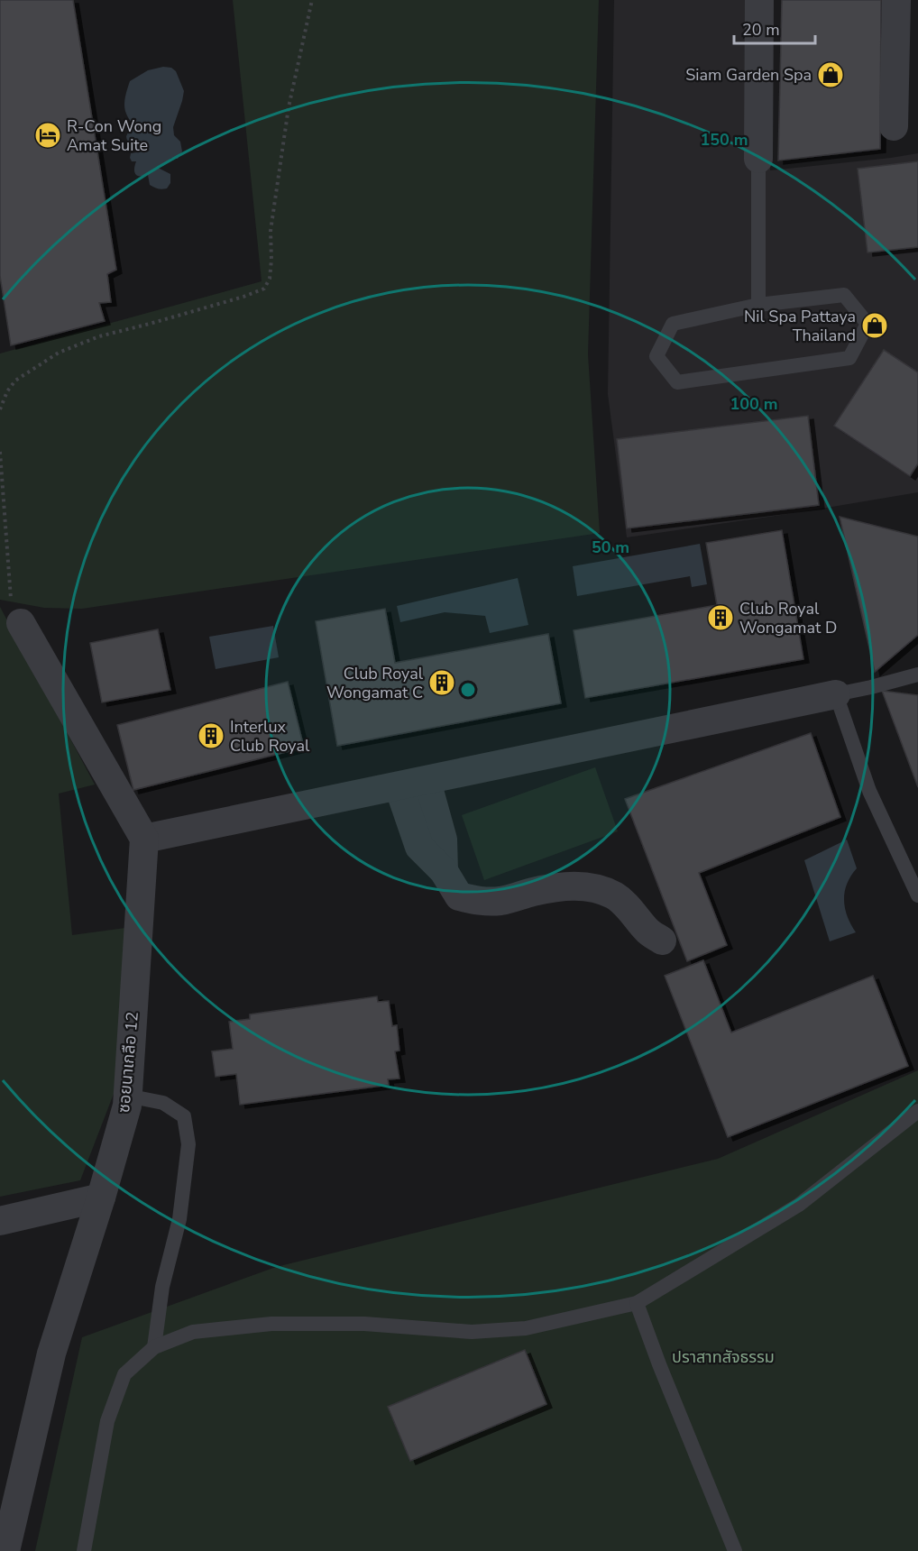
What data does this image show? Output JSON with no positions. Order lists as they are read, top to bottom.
{
  "streets": {
    "street": ["ซอยนาเกลือ 12"]
  },
  "parks": ["ปราสาทสัจธรรม"],
  "places": {
    "shop": ["Siam Garden Spa", "Nil Spa Pattaya Thailand"],
    "hotel": ["R-Con Wong Amat Suite"],
    "building": ["Club Royal Wongamat D", "Club Royal Wongamat C", "Interlux Club Royal"]
  },
  "scale_bar": "20 m",
  "rings": ["150 m", "100 m", "50 m"]
}
